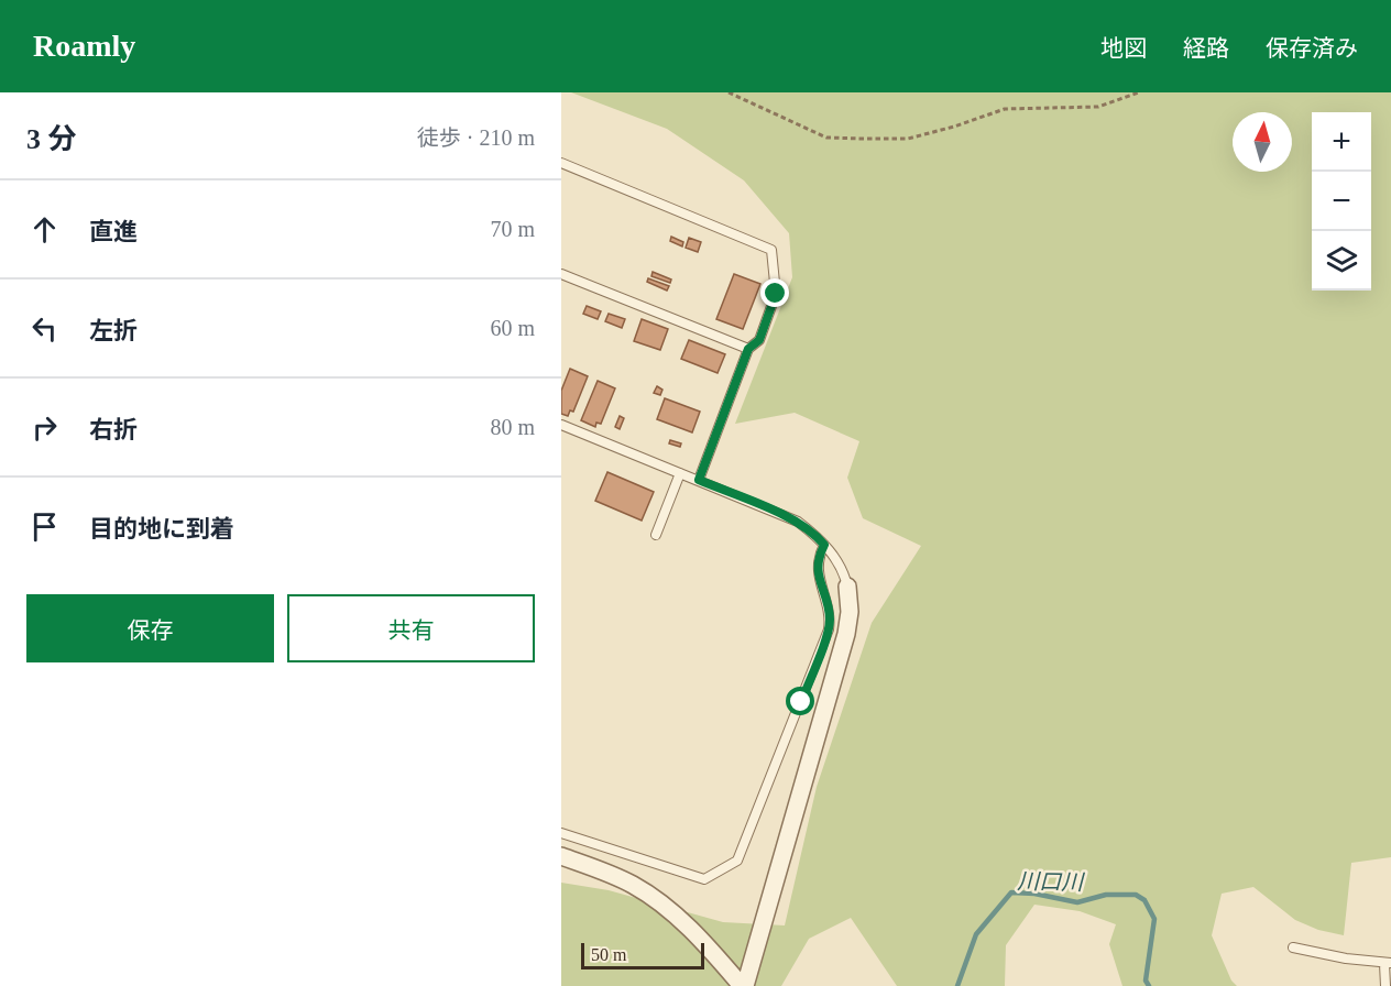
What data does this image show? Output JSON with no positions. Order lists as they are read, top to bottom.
{
  "water": ["川口川"],
  "scale_bar": "50 m",
  "north": "top",
  "page": {
    "header": "Roamly",
    "nav": ["地図", "経路", "保存済み"],
    "heading": ["3 分", "徒歩 · 210 m"],
    "map_buttons": ["+", "−"],
    "list": [
      ["直進", "70 m"],
      ["左折", "60 m"],
      ["右折", "80 m"],
      "目的地に到着"
    ],
    "buttons": ["保存", "共有"],
    "scale": "50 m"
  }
}
